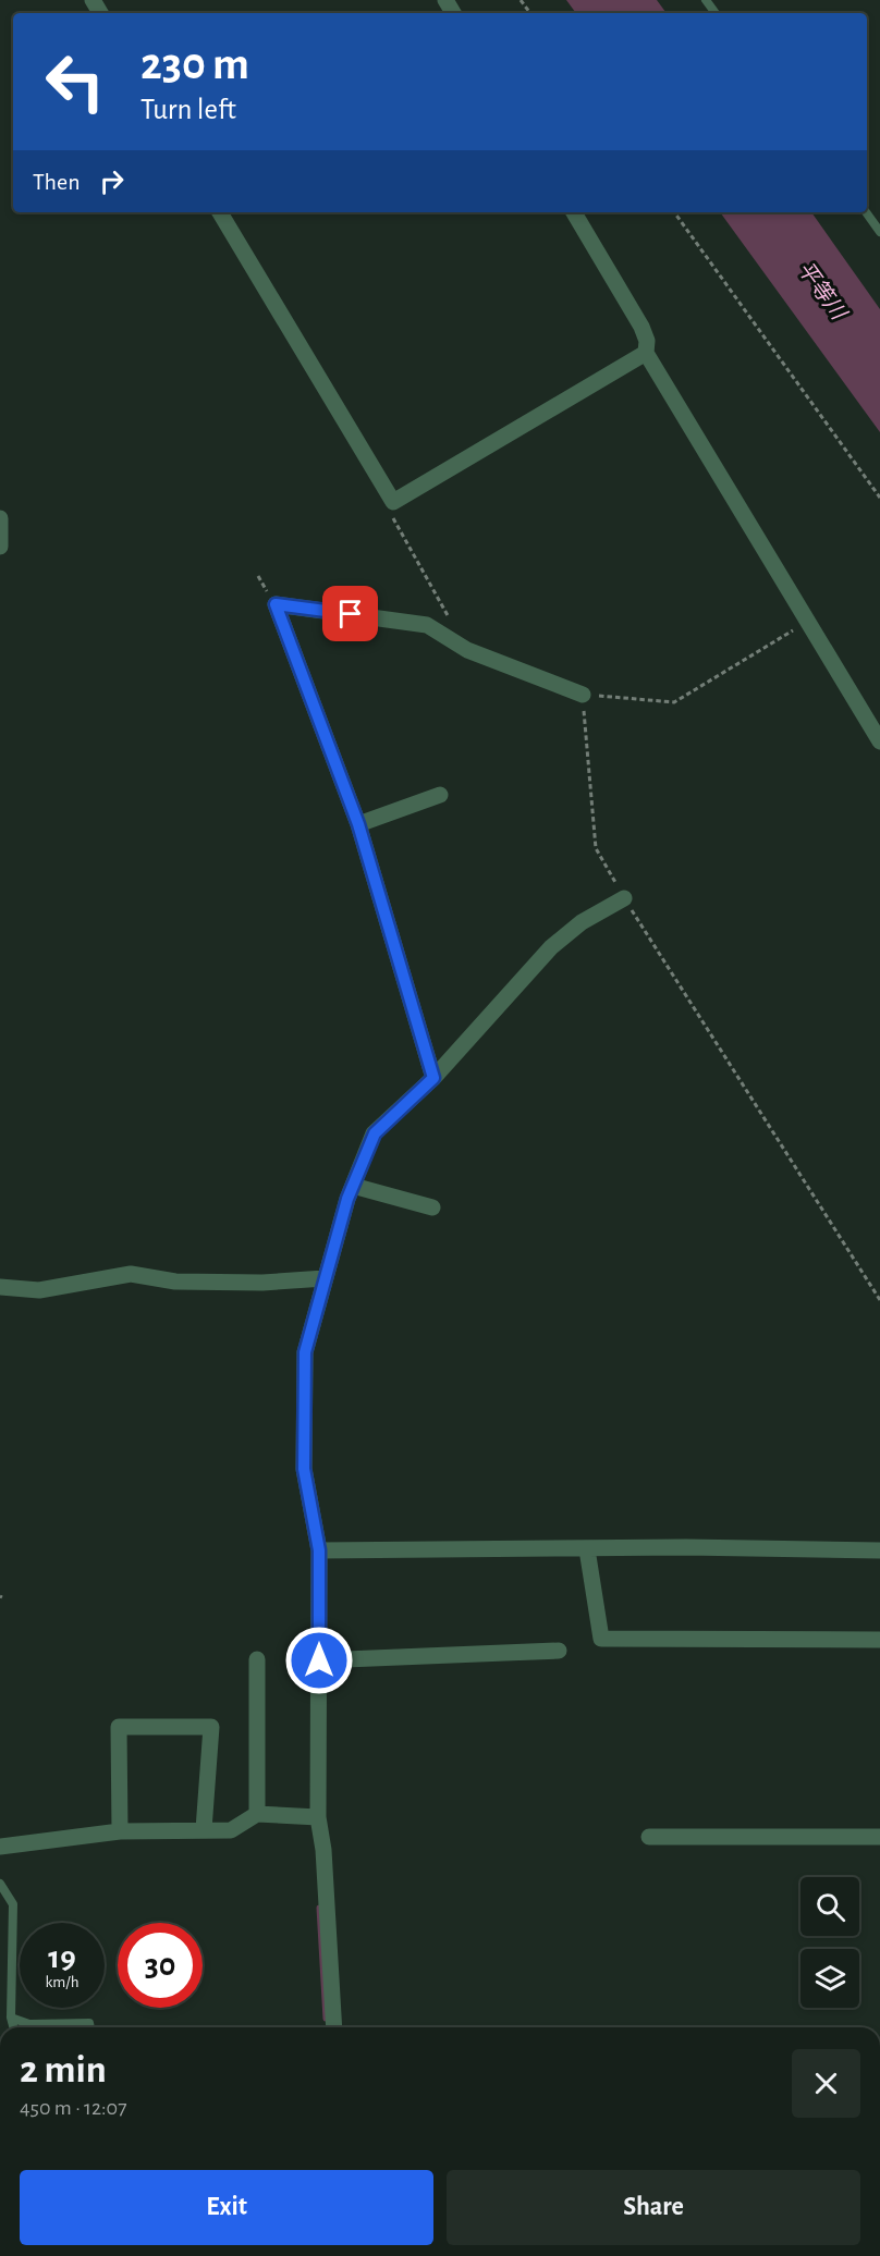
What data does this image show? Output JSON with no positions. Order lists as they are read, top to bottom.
{
  "water": ["平等川"],
  "page": {
    "turn": ["230 m", "Turn left"],
    "then": "Then",
    "speed": "19 km/h",
    "limit": "30",
    "heading": ["2 min", "450 m · 12:07"],
    "buttons": ["Exit", "Share"]
  }
}
